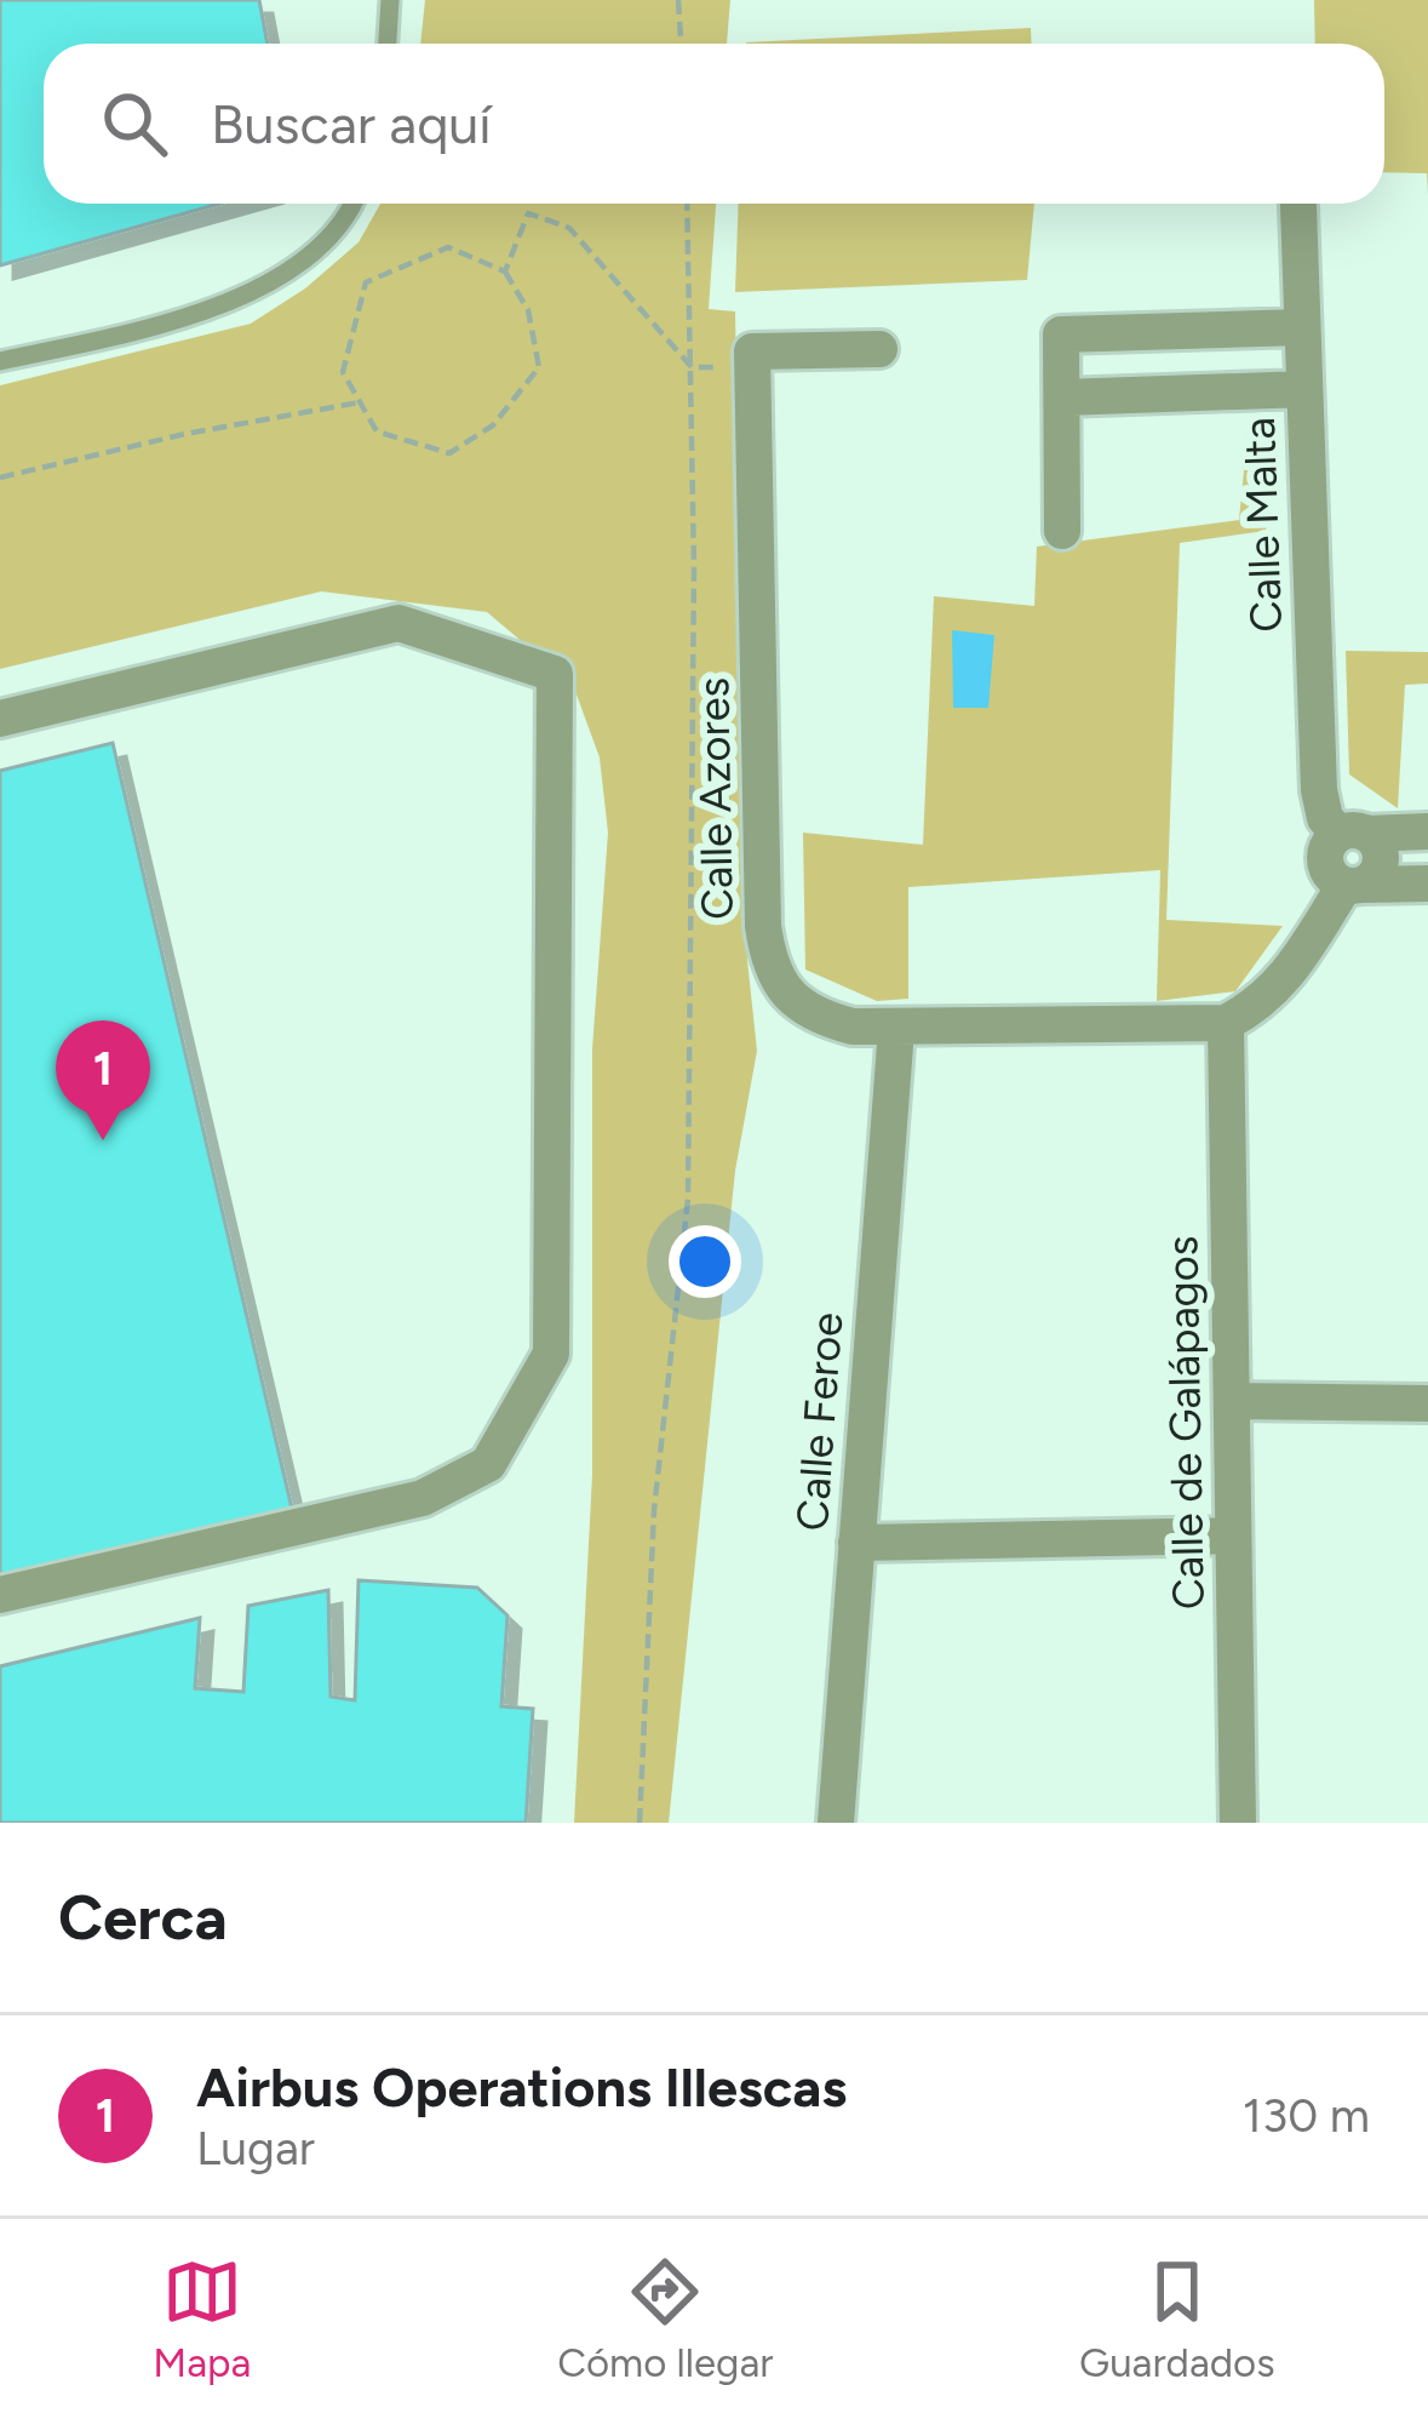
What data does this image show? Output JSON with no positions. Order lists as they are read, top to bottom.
{
  "streets": {
    "street": [
      "Calle Malta",
      "Calle Azores",
      "Calle Feroe",
      "Calle de Galápagos"
    ]
  },
  "crossings": [
    ["Calle Azores", "Calle Feroe"],
    ["Calle Azores", "Calle de Galápagos"]
  ],
  "page": {
    "search": "Buscar aquí",
    "pins": "1",
    "heading": "Cerca",
    "list": [
      {
        "mark": "1",
        "name": "Airbus Operations Illescas",
        "note": "Lugar",
        "value": "130 m"
      }
    ],
    "nav": ["Mapa", "Cómo llegar", "Guardados"]
  }
}
